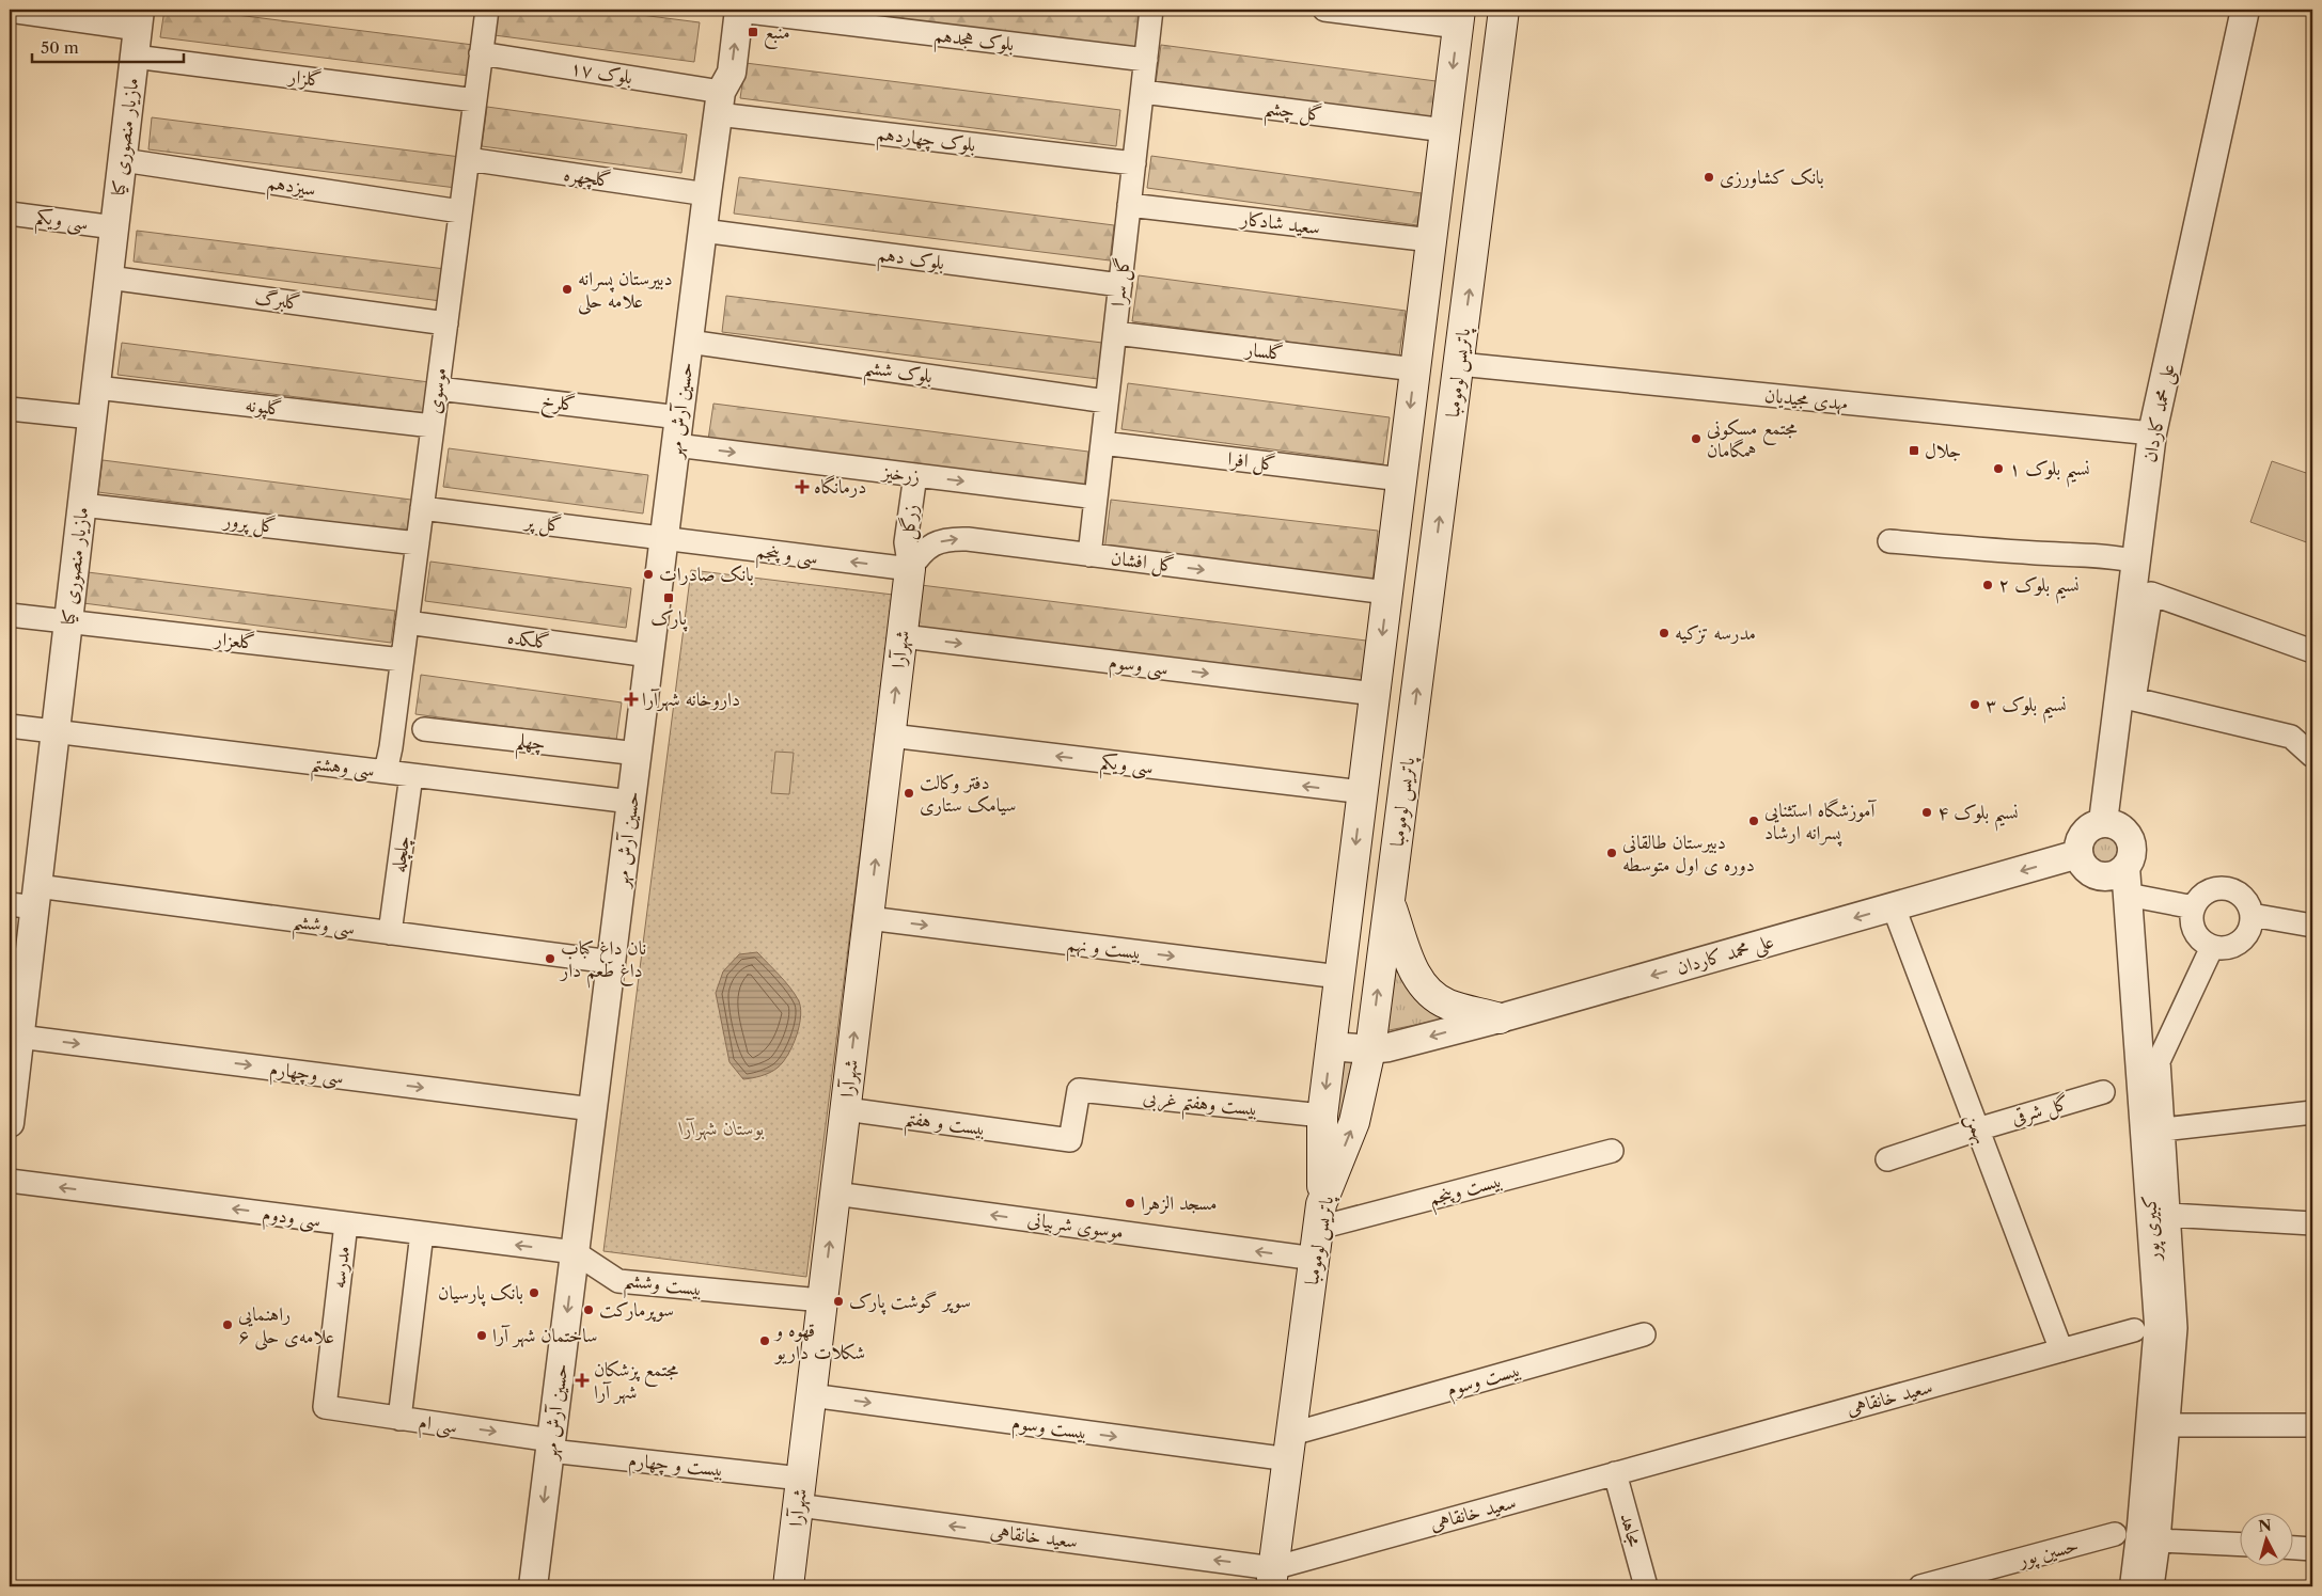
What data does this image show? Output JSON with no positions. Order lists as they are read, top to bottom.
{
  "streets": {
    "main road": ["پاتریس لومومبا", "شهرآرا"],
    "street": [
      "بلوک هجدهم",
      "بلوک ۱۷",
      "گلزار",
      "گل چشم",
      "مازیار منصوری کیا",
      "بلوک چهاردهم",
      "گلچهره",
      "سیزدهم",
      "سی ویکم",
      "سعید شادکار",
      "بلوک دهم",
      "گل سرا",
      "گلبرگ",
      "گلسار",
      "بلوک ششم",
      "موسوی",
      "مهدی مجیدیان",
      "گلرخ",
      "گلپونه",
      "حسین آرش مهر",
      "علی محمد کاردان",
      "گل افرا",
      "زرخیز",
      "زرگل",
      "گل پرور",
      "گل پر",
      "سی و پنجم",
      "گل افشان",
      "گلکده",
      "گلعزار",
      "سی وسوم",
      "چهلم",
      "سی وهشتم",
      "چلچله",
      "سی وششم",
      "بیست و نهم",
      "سی وچهارم",
      "بیست وهفتم غربی",
      "گل شرقی",
      "بیست و هفتم",
      "بهمن",
      "بیست وپنجم",
      "سی ودوم",
      "موسوی شربیانی",
      "کبیری پور",
      "مدرسه",
      "بیست وششم",
      "بیست وسوم",
      "سعید خانقاهی",
      "سی ام",
      "بیست و چهارم",
      "مجاهد",
      "حسین پور"
    ]
  },
  "crossings": [
    ["بلوک هجدهم", "گل سرا"],
    ["بلوک هجدهم", "حسین آرش مهر"],
    ["بلوک ۱۷", "بلوک چهاردهم"],
    ["بلوک ۱۷", "موسوی"],
    ["بلوک ۱۷", "حسین آرش مهر"],
    ["گلزار", "مازیار منصوری کیا"],
    ["گلزار", "موسوی"],
    ["گل چشم", "گل سرا"],
    ["مازیار منصوری کیا", "سیزدهم"],
    ["مازیار منصوری کیا", "سی ویکم"],
    ["مازیار منصوری کیا", "گلبرگ"],
    ["مازیار منصوری کیا", "گلپونه"],
    ["مازیار منصوری کیا", "گل پرور"],
    ["مازیار منصوری کیا", "گلعزار"],
    ["مازیار منصوری کیا", "سی وهشتم"],
    ["مازیار منصوری کیا", "سی وششم"],
    ["مازیار منصوری کیا", "سی وچهارم"],
    ["بلوک چهاردهم", "گل سرا"],
    ["بلوک چهاردهم", "حسین آرش مهر"],
    ["گلچهره", "موسوی"],
    ["گلچهره", "حسین آرش مهر"],
    ["سیزدهم", "موسوی"],
    ["سی ویکم", "شهرآرا"],
    ["سعید شادکار", "گل سرا"],
    ["بلوک دهم", "گل سرا"],
    ["بلوک دهم", "حسین آرش مهر"],
    ["گل سرا", "گلسار"],
    ["گل سرا", "بلوک ششم"],
    ["گل سرا", "گل افرا"],
    ["گل سرا", "زرخیز"],
    ["گل سرا", "گل افشان"],
    ["گلبرگ", "موسوی"],
    ["بلوک ششم", "حسین آرش مهر"],
    ["پاتریس لومومبا", "مهدی مجیدیان"],
    ["پاتریس لومومبا", "علی محمد کاردان"],
    ["پاتریس لومومبا", "بیست وپنجم"],
    ["پاتریس لومومبا", "موسوی شربیانی"],
    ["پاتریس لومومبا", "بیست وسوم"],
    ["پاتریس لومومبا", "سعید خانقاهی"],
    ["موسوی", "گلرخ"],
    ["موسوی", "گلپونه"],
    ["موسوی", "گل پرور"],
    ["موسوی", "گل پر"],
    ["موسوی", "گلکده"],
    ["موسوی", "گلعزار"],
    ["موسوی", "سی وهشتم"],
    ["مهدی مجیدیان", "علی محمد کاردان"],
    ["گلرخ", "حسین آرش مهر"],
    ["حسین آرش مهر", "زرخیز"],
    ["حسین آرش مهر", "گل پر"],
    ["حسین آرش مهر", "سی و پنجم"],
    ["حسین آرش مهر", "گلکده"],
    ["حسین آرش مهر", "چهلم"],
    ["حسین آرش مهر", "سی وهشتم"],
    ["حسین آرش مهر", "سی وششم"],
    ["حسین آرش مهر", "سی وچهارم"],
    ["حسین آرش مهر", "سی ودوم"],
    ["حسین آرش مهر", "بیست وششم"],
    ["حسین آرش مهر", "سی ام"],
    ["حسین آرش مهر", "بیست و چهارم"],
    ["علی محمد کاردان", "بهمن"],
    ["علی محمد کاردان", "کبیری پور"],
    ["زرخیز", "زرگل"],
    ["زرگل", "سی و پنجم"],
    ["زرگل", "گل افشان"],
    ["زرگل", "شهرآرا"],
    ["گل پر", "سی و پنجم"],
    ["سی و پنجم", "گل افشان"],
    ["سی و پنجم", "شهرآرا"],
    ["گل افشان", "شهرآرا"],
    ["شهرآرا", "سی وسوم"],
    ["شهرآرا", "بیست و نهم"],
    ["شهرآرا", "بیست و هفتم"],
    ["شهرآرا", "موسوی شربیانی"],
    ["شهرآرا", "بیست وششم"],
    ["شهرآرا", "بیست وسوم"],
    ["شهرآرا", "سعید خانقاهی"],
    ["شهرآرا", "بیست و چهارم"],
    ["سی وهشتم", "چلچله"],
    ["چلچله", "سی وششم"],
    ["بیست وهفتم غربی", "بیست و هفتم"],
    ["گل شرقی", "بهمن"],
    ["بهمن", "سعید خانقاهی"],
    ["سی ودوم", "مدرسه"],
    ["سی ودوم", "بیست وششم"],
    ["مدرسه", "سی ام"],
    ["سعید خانقاهی", "بیست و چهارم"],
    ["سعید خانقاهی", "مجاهد"],
    ["سی ام", "بیست و چهارم"]
  ],
  "one_way": [
    "سی ویکم",
    "علی محمد کاردان",
    "زرخیز",
    "سی و پنجم",
    "گل افشان",
    "شهرآرا",
    "سی وسوم",
    "بیست و نهم",
    "سی وچهارم",
    "سی ودوم",
    "موسوی شربیانی",
    "بیست وسوم",
    "سی ام"
  ],
  "parks": ["بوستان شهرآرا"],
  "places": {
    "transit": ["منبع", "جلال", "پارک"],
    "other": [
      "بانک کشاورزی",
      "دبیرستان پسرانه علامه حلی",
      "مجتمع مسکونی همگامان",
      "نسیم بلوک ۱",
      "بانک صادرات",
      "نسیم بلوک ۲",
      "مدرسه تزکیه",
      "نسیم بلوک ۳",
      "دفتر وکالت سیامک ستاری",
      "نسیم بلوک ۴",
      "آموزشگاه استثنایی پسرانه ارشاد",
      "دبیرستان طالقانی دوره ی اول متوسطه",
      "نان داغ کباب داغ طعم دار",
      "مسجد الزهرا",
      "بانک پارسیان",
      "سوپر گوشت پارک",
      "سوپرماركت",
      "راهنمایی علامه‌ی حلی ۶",
      "ساختمان شهر آرا",
      "قهوه و شکلات داریو"
    ],
    "health": ["درمانگاه", "داروخانه شهرآرا", "مجتمع پزشکان شهر آرا"]
  },
  "scale_bar": "50 m",
  "north": "top"
}
